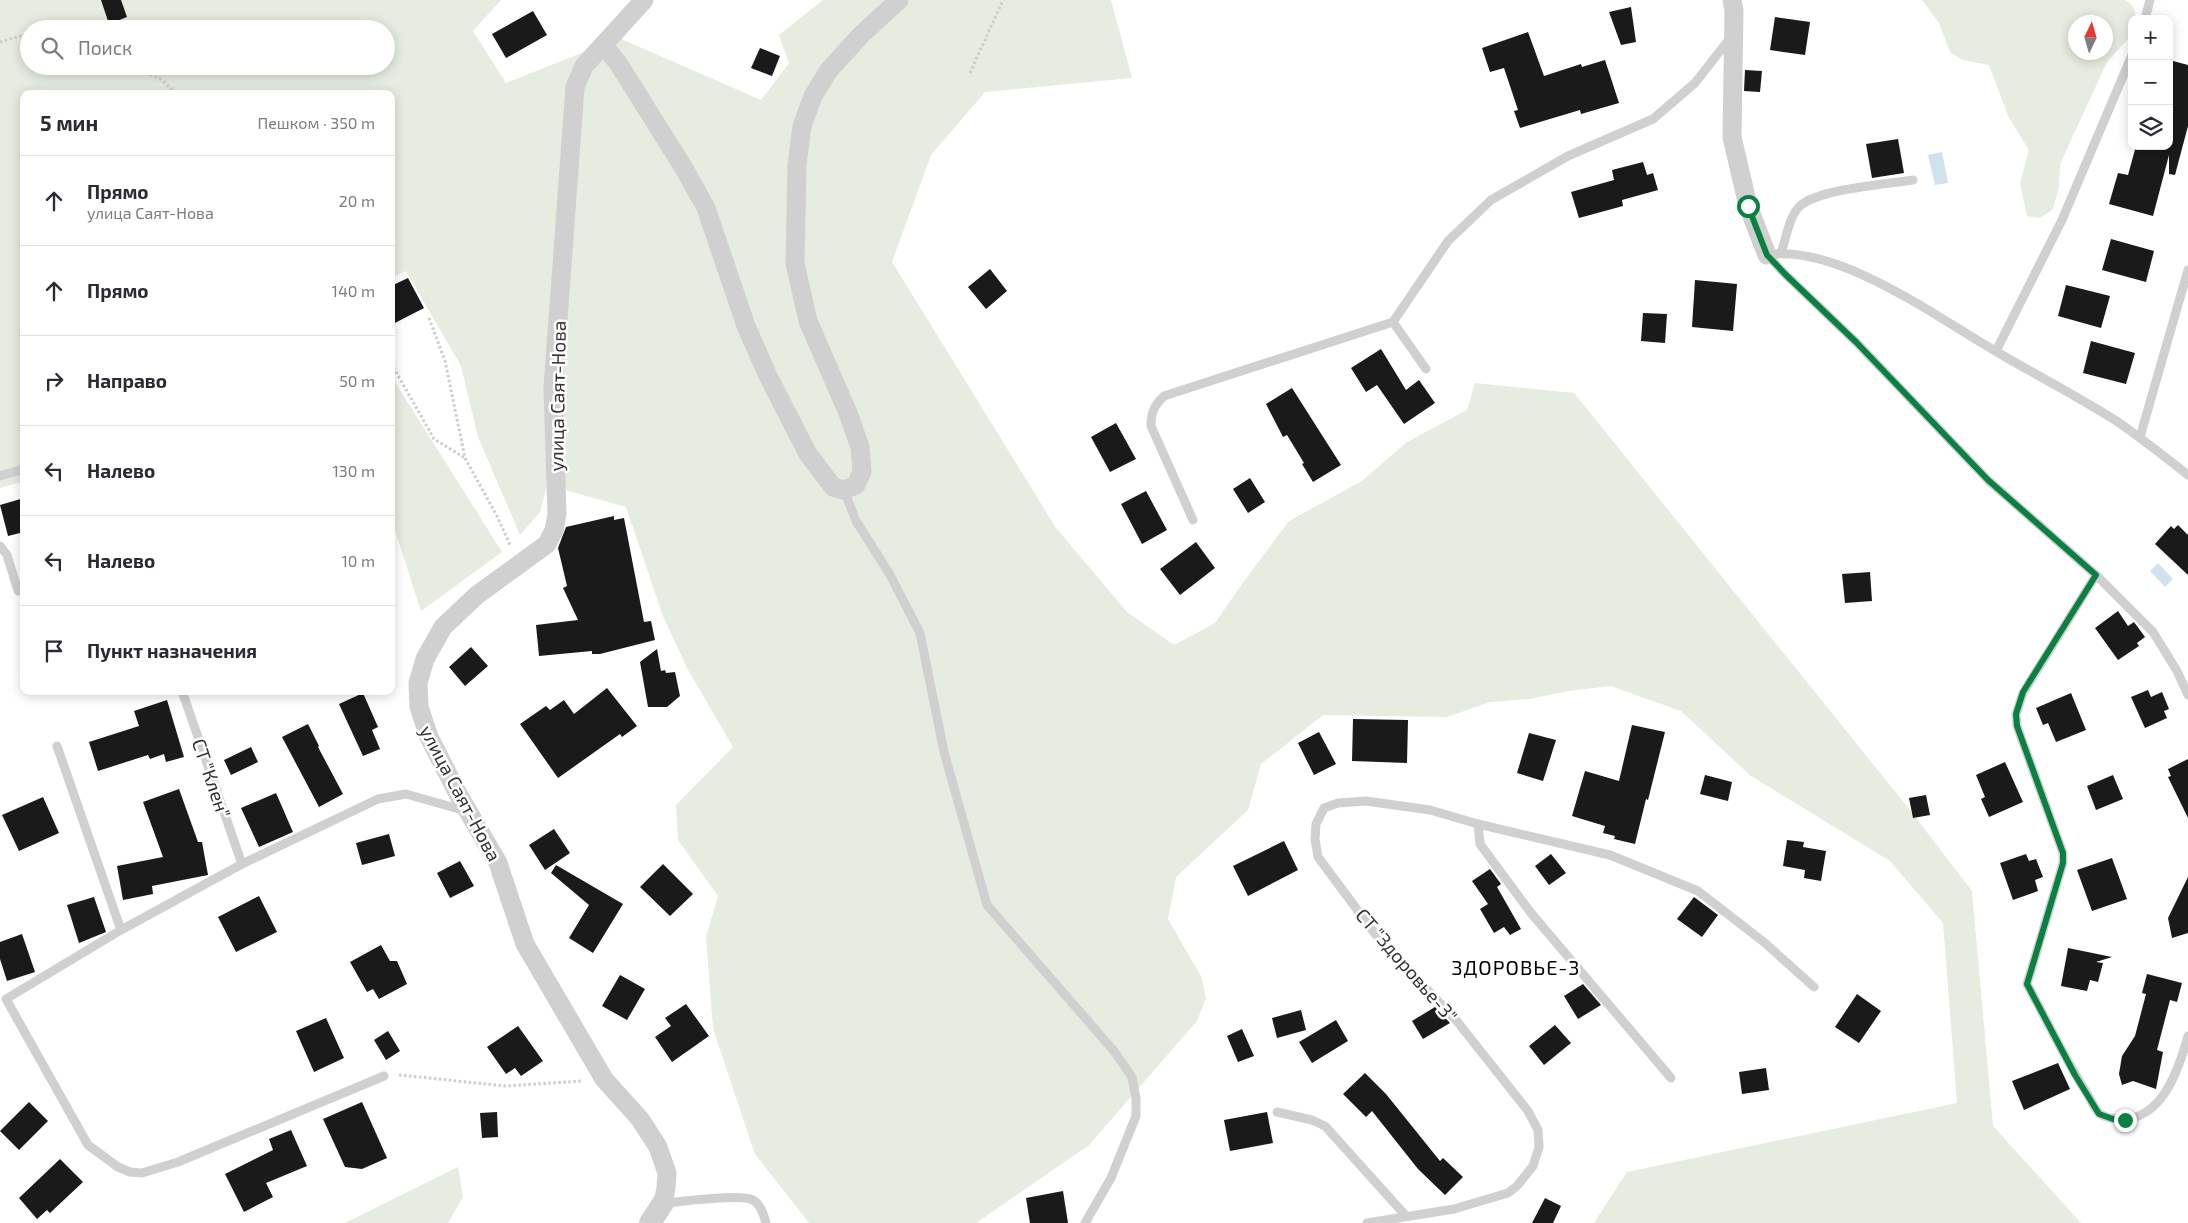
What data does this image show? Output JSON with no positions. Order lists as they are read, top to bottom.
{
  "streets": {
    "street": ["улица Саят-Нова"],
    "lane": ["СТ \"Клен\"", "СТ \"Здоровье-3\""]
  },
  "districts": ["ЗДОРОВЬЕ-3"],
  "north": "top",
  "page": {
    "map_buttons": ["+", "−"],
    "search": "Поиск",
    "heading": ["5 мин", "Пешком · 350 m"],
    "list": [
      ["Прямо", "улица Саят-Нова", "20 m"],
      ["Прямо", "140 m"],
      ["Направо", "50 m"],
      ["Налево", "130 m"],
      ["Налево", "10 m"],
      "Пункт назначения"
    ]
  }
}
